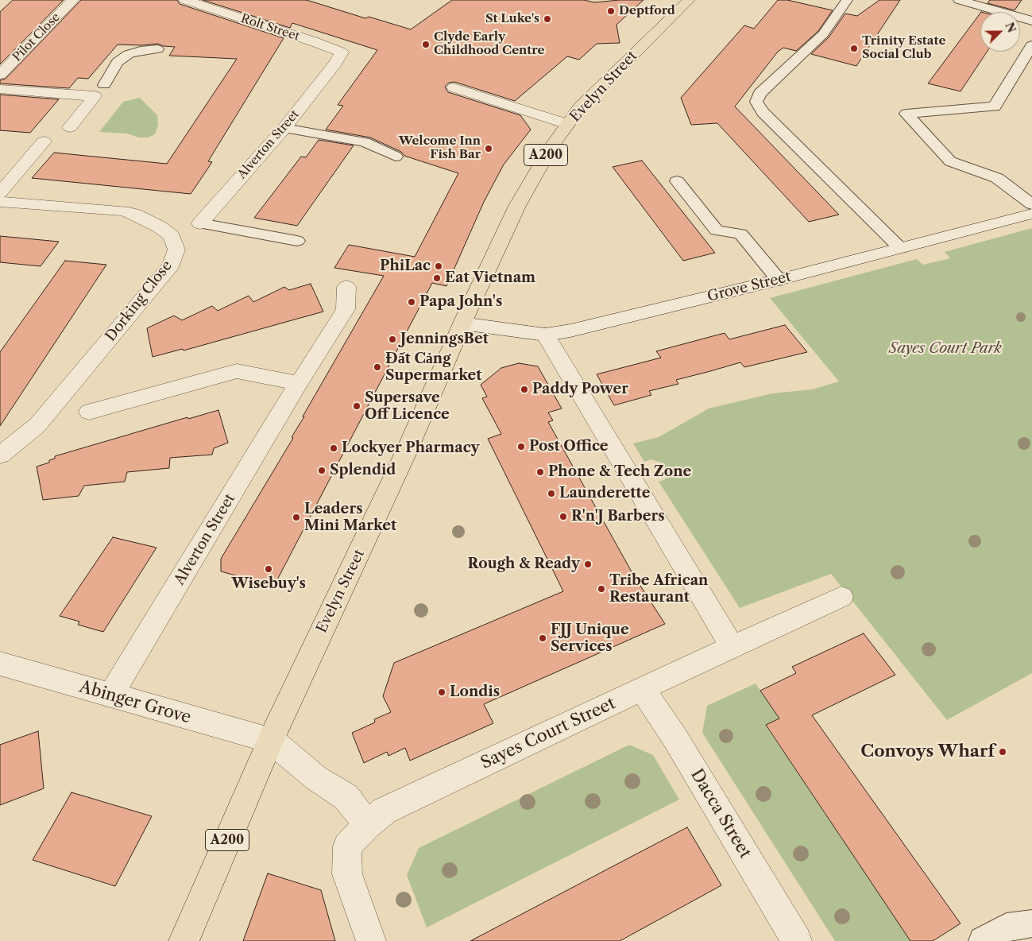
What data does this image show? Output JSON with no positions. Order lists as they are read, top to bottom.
{
  "streets": {
    "main road": ["Evelyn Street", "A200"],
    "street": [
      "Rolt Street",
      "Pilot Close",
      "Alverton Street",
      "Grove Street",
      "Dorking Close",
      "Abinger Grove",
      "Sayes Court Street",
      "Dacca Street"
    ]
  },
  "crossings": [
    ["Rolt Street", "Alverton Street"],
    ["Evelyn Street", "Grove Street"],
    ["Evelyn Street", "Abinger Grove"],
    ["Alverton Street", "Abinger Grove"],
    ["Sayes Court Street", "Dacca Street"]
  ],
  "parks": ["Sayes Court Park"],
  "places": [
    "Deptford",
    "St Luke's",
    "Clyde Early Childhood Centre",
    "Trinity Estate Social Club",
    "Welcome Inn Fish Bar",
    "PhiLac",
    "Eat Vietnam",
    "Papa John's",
    "JenningsBet",
    "Đất Cảng Supermarket",
    "Paddy Power",
    "Supersave Off Licence",
    "Post Office",
    "Lockyer Pharmacy",
    "Splendid",
    "Phone & Tech Zone",
    "Launderette",
    "R'n'J Barbers",
    "Leaders Mini Market",
    "Rough & Ready",
    "Wisebuy's",
    "Tribe African Restaurant",
    "FJJ Unique Services",
    "Londis",
    "Convoys Wharf"
  ],
  "north": "top right"
}
